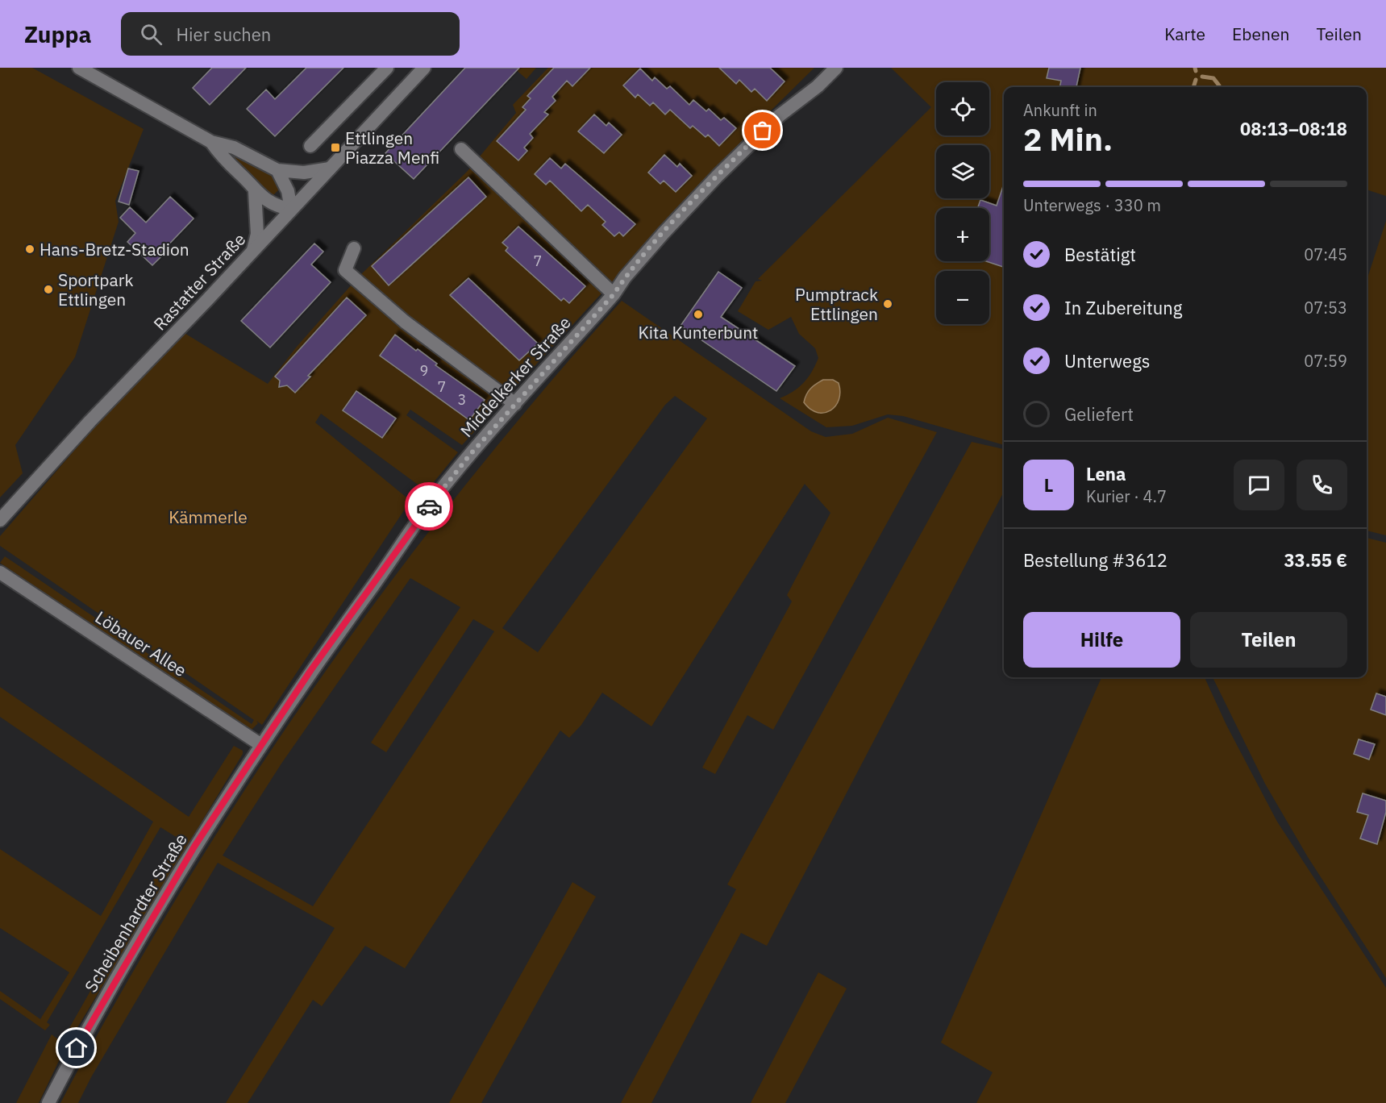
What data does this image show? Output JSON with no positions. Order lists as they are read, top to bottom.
{
  "streets": {
    "street": [
      "Rastatter Straße",
      "Middelkerker Straße",
      "Löbauer Allee",
      "Scheibenhardter Straße"
    ]
  },
  "crossings": [
    ["Middelkerker Straße", "Löbauer Allee"],
    ["Middelkerker Straße", "Scheibenhardter Straße"],
    ["Löbauer Allee", "Scheibenhardter Straße"]
  ],
  "parks": ["Kämmerle"],
  "places": {
    "transit": ["Ettlingen Piazza Menfi"],
    "other": [
      "Hans-Bretz-Stadion",
      "Sportpark Ettlingen",
      "Pumptrack Ettlingen",
      "Kita Kunterbunt"
    ]
  },
  "house_numbers": [
    "7",
    "9",
    "7",
    "3"
  ],
  "page": {
    "header": "Zuppa",
    "search": "Hier suchen",
    "nav": ["Karte", "Ebenen", "Teilen"],
    "map_buttons": ["+", "−"],
    "heading": ["2 Min.", "Ankunft in", "08:13–08:18"],
    "panel": [
      "Lena",
      "Kurier · 4.7",
      "Bestellung #3612",
      "33.55 €"
    ],
    "bar": "Unterwegs · 330 m",
    "list": [
      ["Bestätigt", "07:45"],
      ["In Zubereitung", "07:53"],
      ["Unterwegs", "07:59"],
      "Geliefert"
    ],
    "round": "L",
    "buttons": ["Hilfe", "Teilen"]
  }
}
